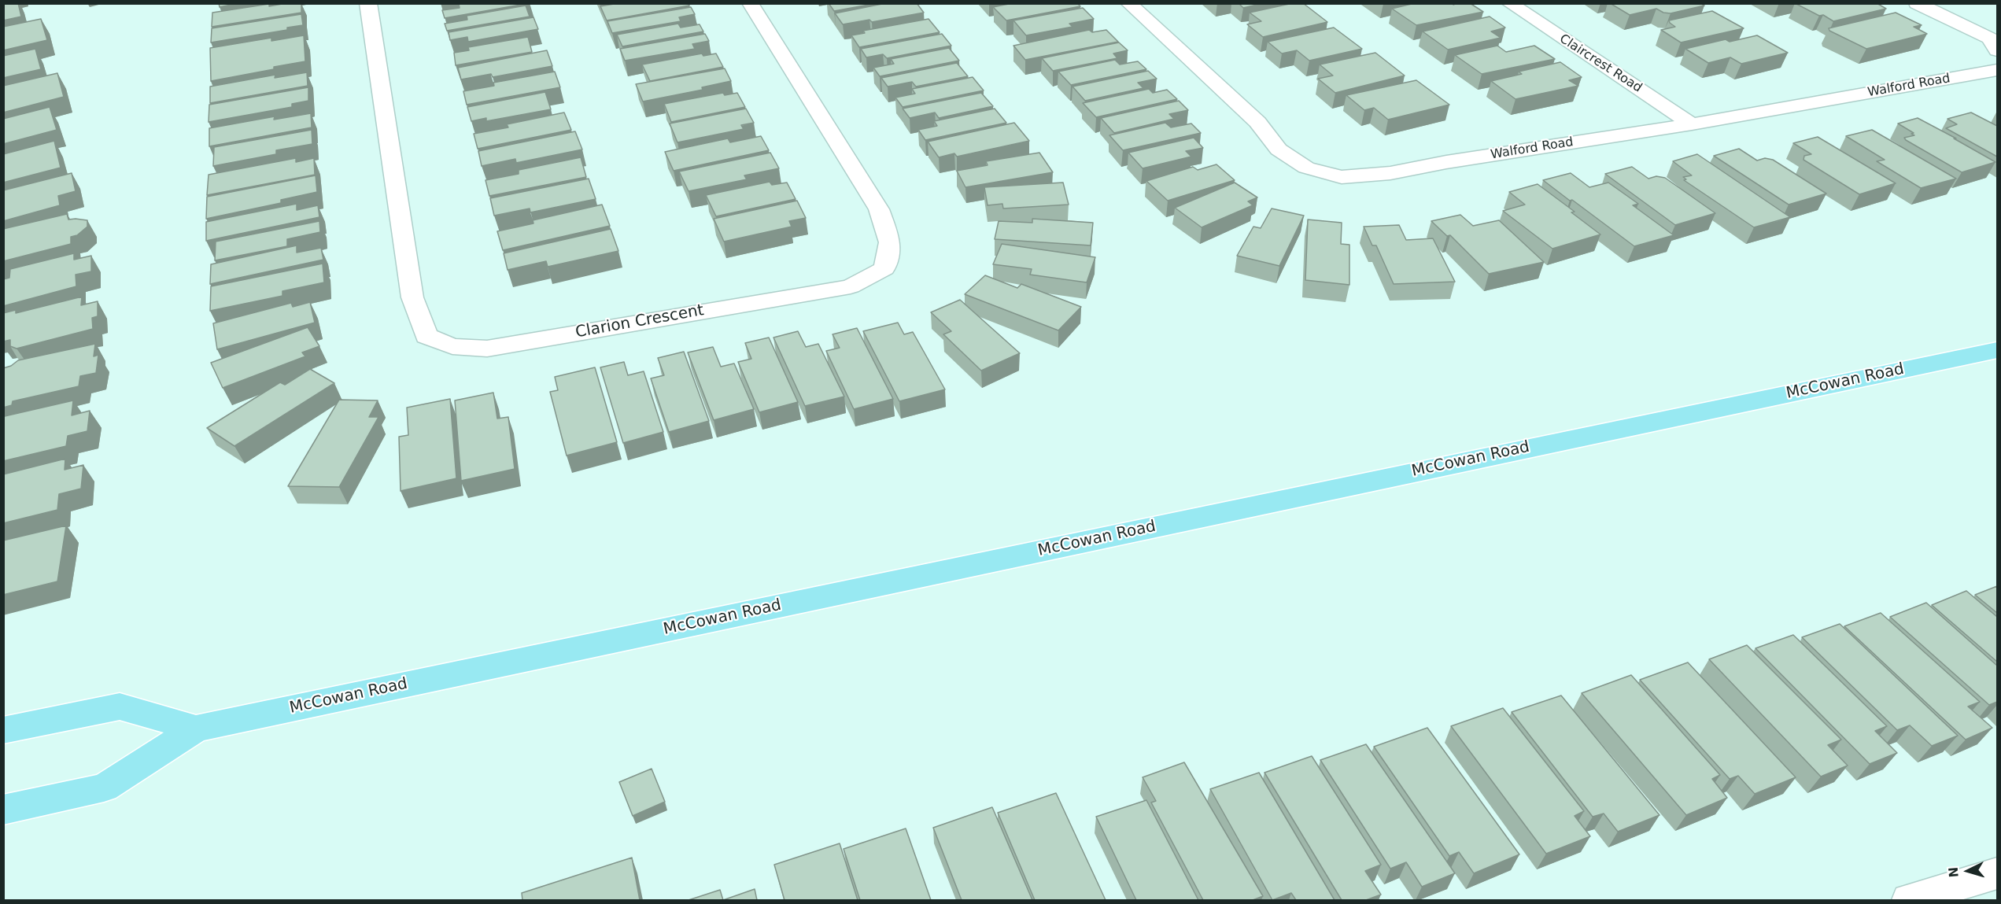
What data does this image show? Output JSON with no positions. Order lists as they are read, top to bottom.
{
  "streets": {
    "main road": ["McCowan Road"],
    "street": ["Claircrest Road", "Walford Road", "Clarion Crescent"]
  },
  "crossings": [
    ["Claircrest Road", "Walford Road"]
  ],
  "north": "left"
}
